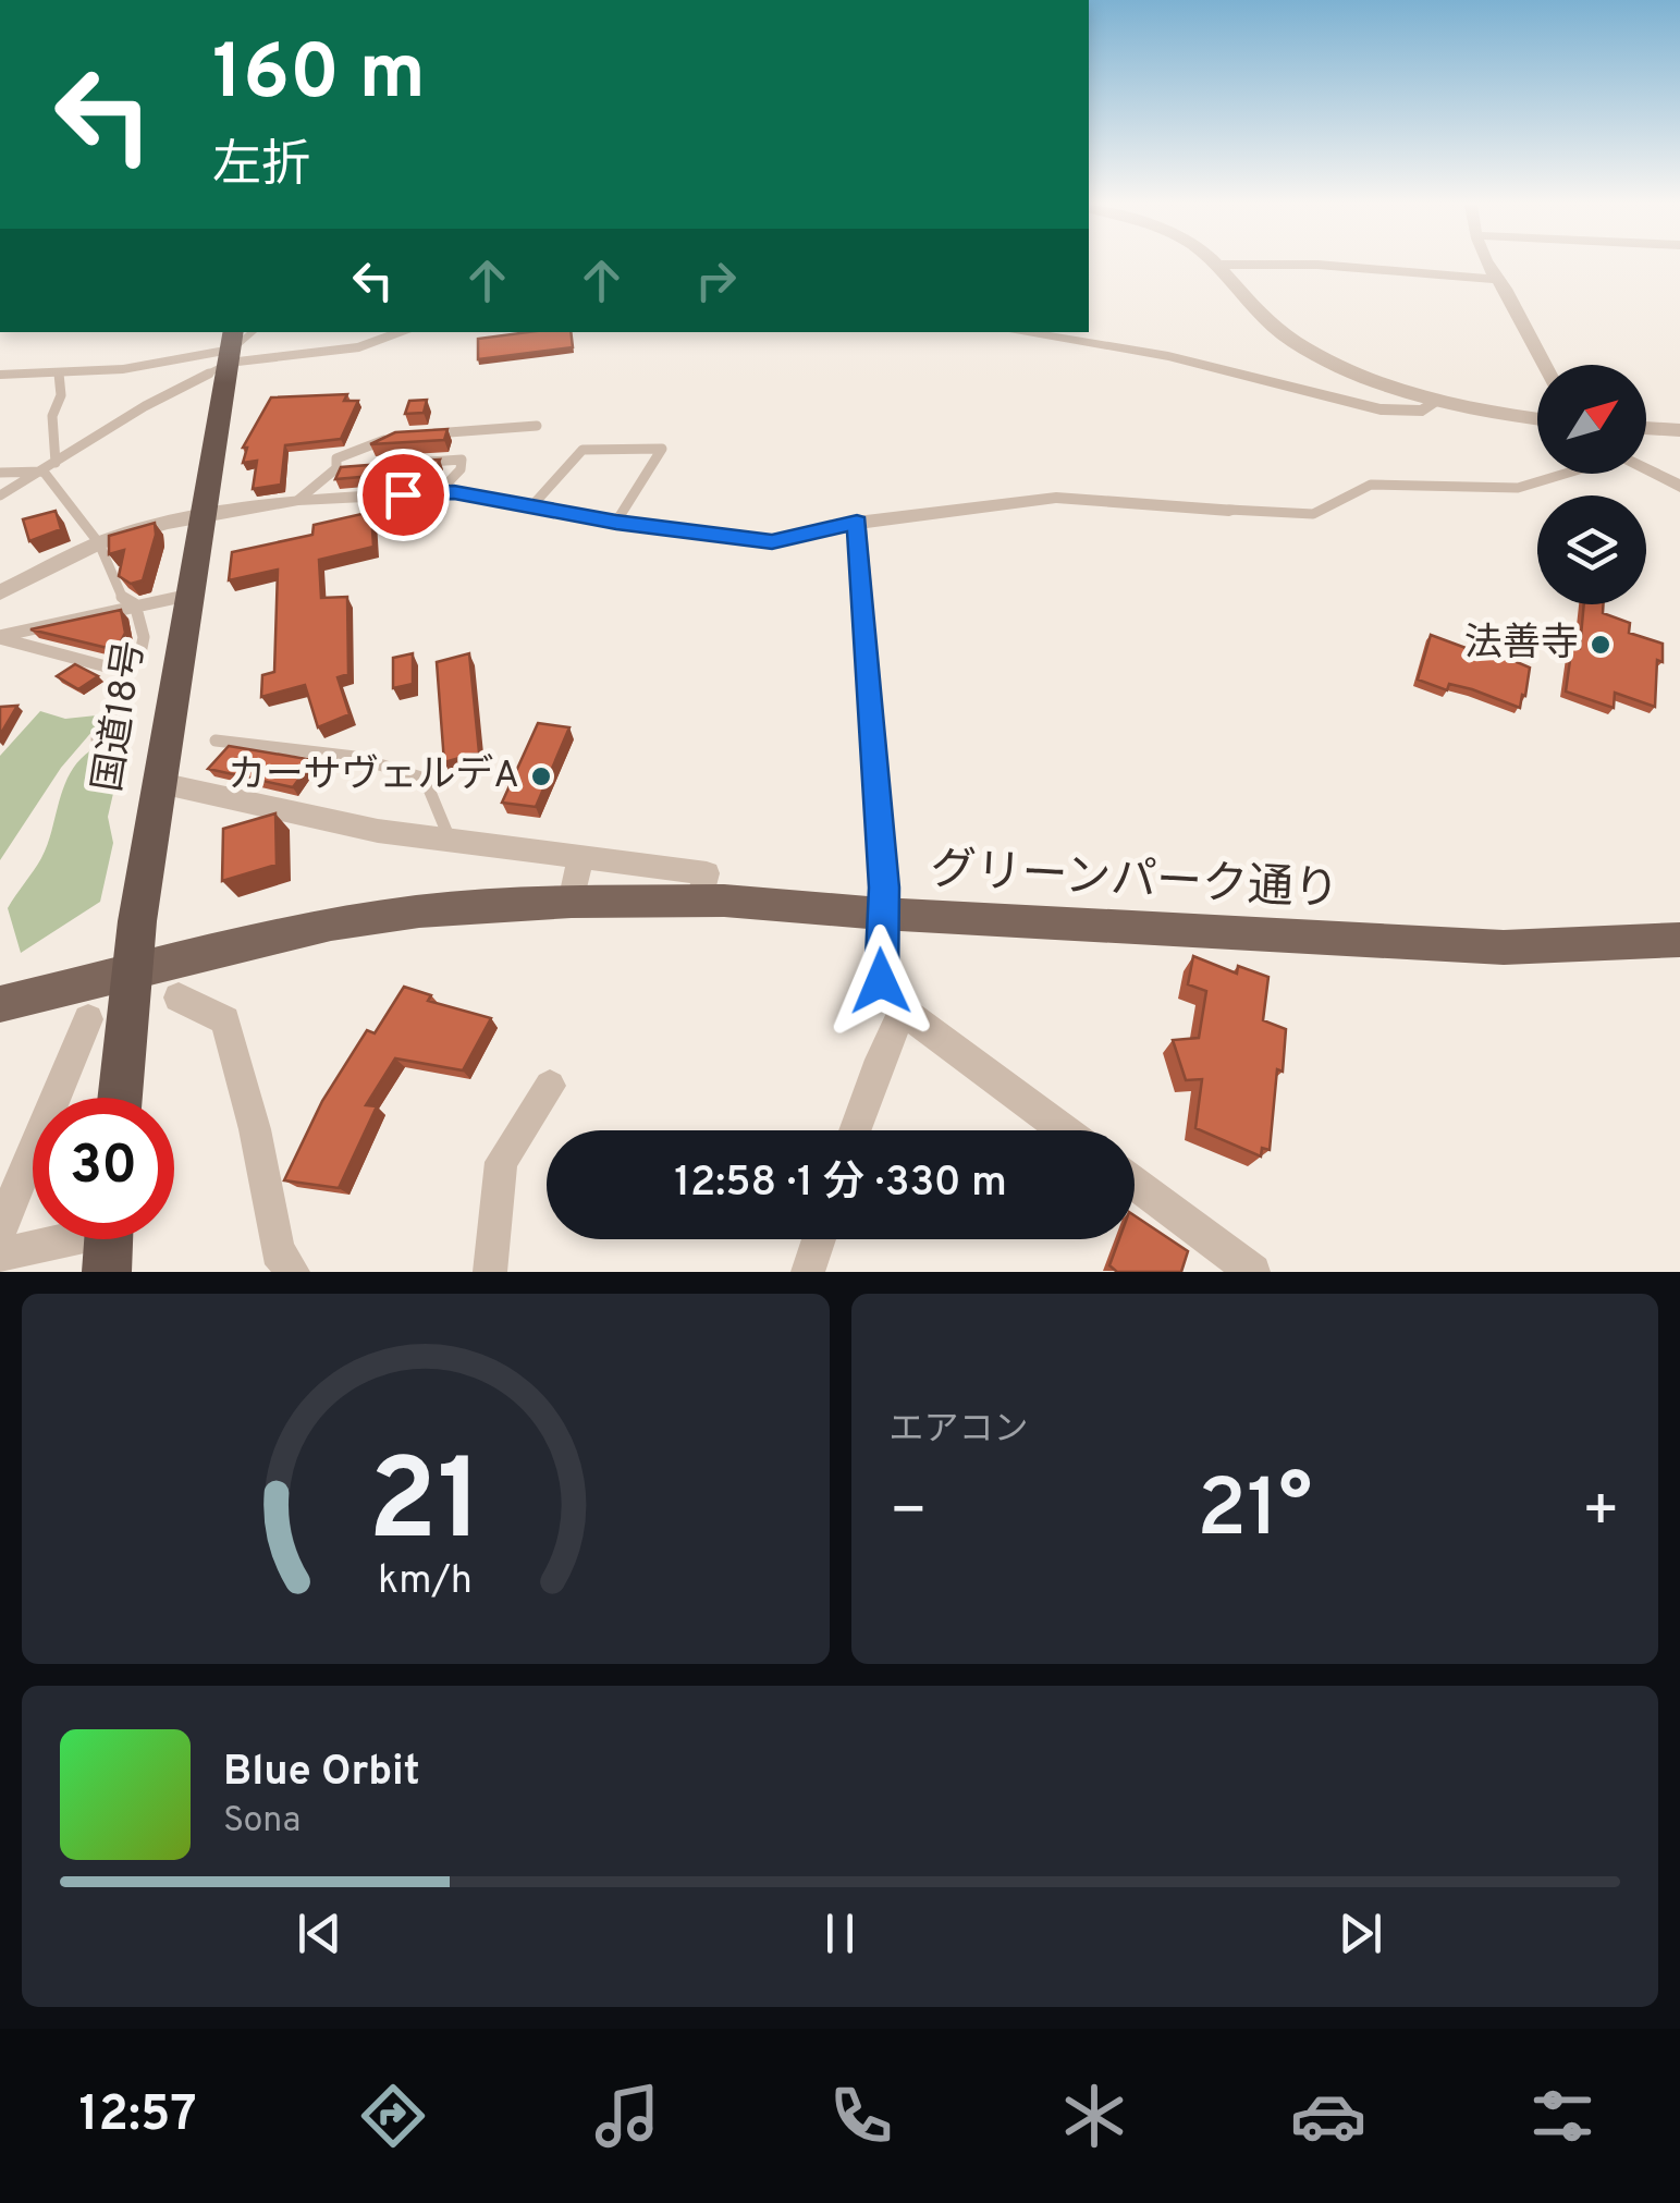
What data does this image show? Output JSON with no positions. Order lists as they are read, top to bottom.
{
  "streets": {
    "highway": ["国道18号"],
    "main road": ["グリーンパーク通り"]
  },
  "crossings": [
    ["国道18号", "グリーンパーク通り"]
  ],
  "places": ["法善寺", "カーサヴェルデA"],
  "north": "top right",
  "page": {
    "turn": ["160 m", "左折"],
    "limit": "30",
    "trip": "12:58 · 1 分 · 330 m",
    "tile": "エアコン",
    "heat": ["−", "21°", "+"],
    "song": ["Blue Orbit", "Sona"],
    "tabs": "12:57",
    "gauge": ["21", "km/h"]
  }
}
